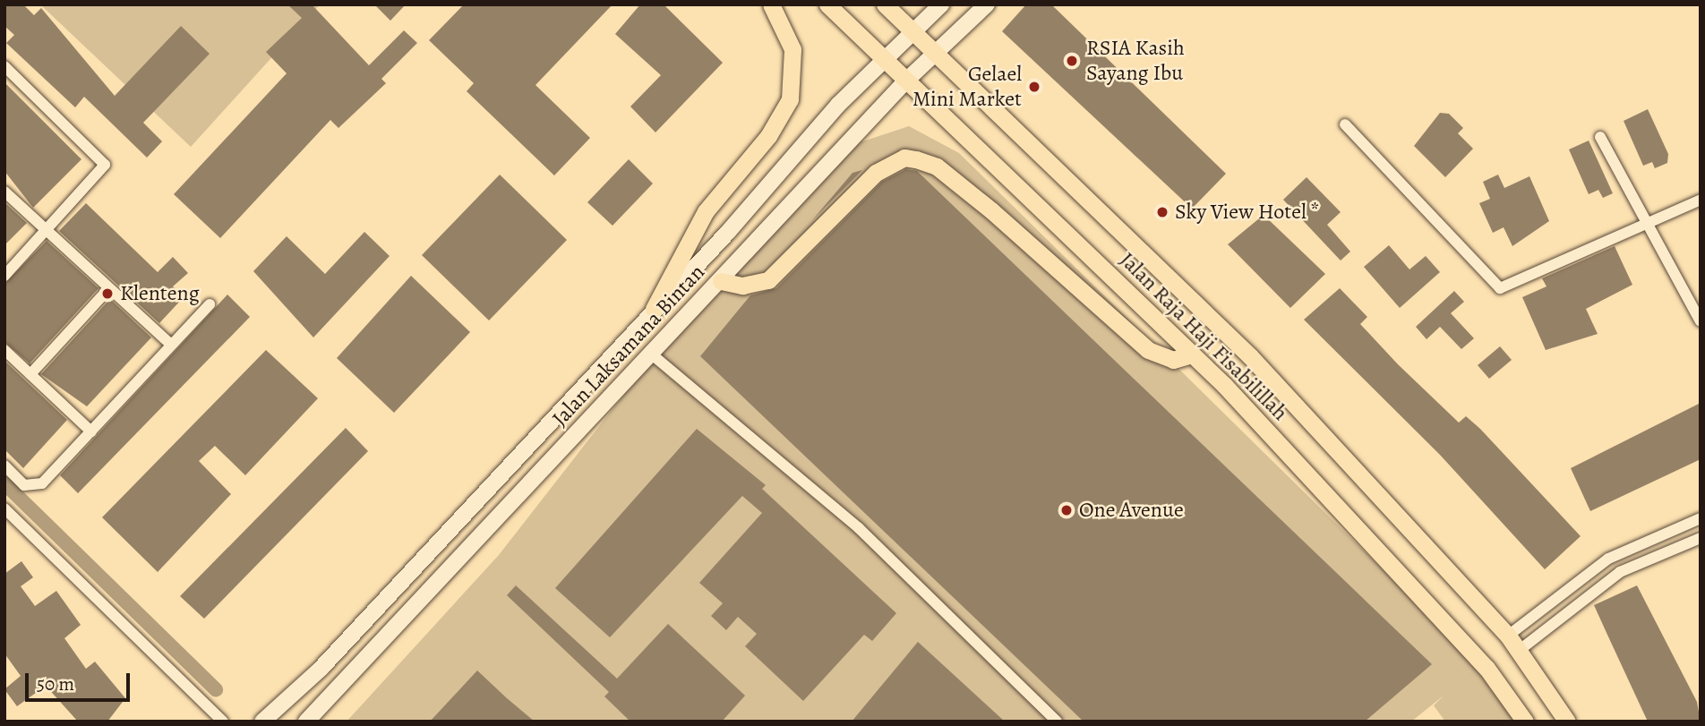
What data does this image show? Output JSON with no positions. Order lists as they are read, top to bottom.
{
  "streets": {
    "main road": ["Jalan Raja Haji Fisabilillah", "Jalan Laksamana Bintan"]
  },
  "crossings": [
    ["Jalan Raja Haji Fisabilillah", "Jalan Laksamana Bintan"]
  ],
  "places": [
    "RSIA Kasih Sayang Ibu",
    "Gelael Mini Market",
    "Sky View Hotel *",
    "Klenteng",
    "One Avenue"
  ],
  "scale_bar": "50 m"
}
